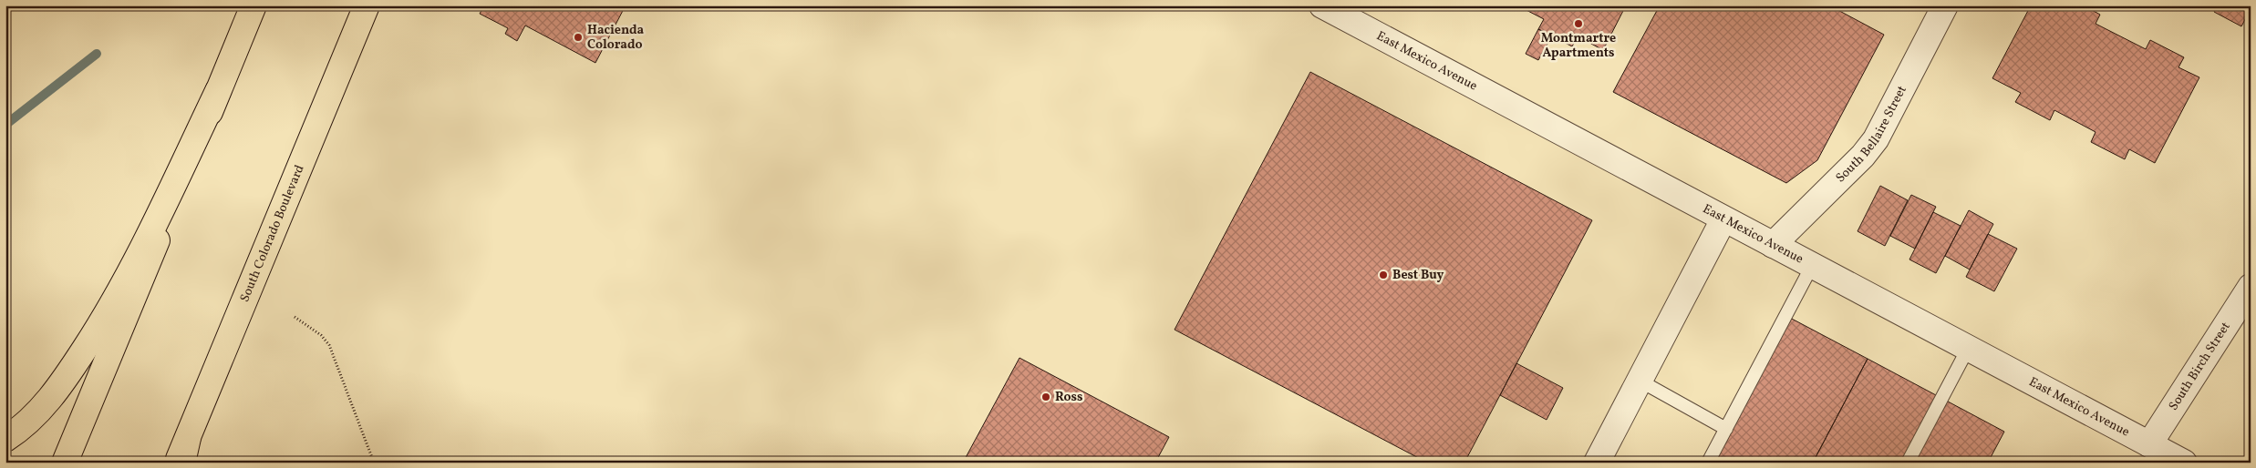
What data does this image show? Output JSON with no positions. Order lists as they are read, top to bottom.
{
  "streets": {
    "main road": ["South Colorado Boulevard"],
    "street": ["East Mexico Avenue", "South Bellaire Street", "South Birch Street"]
  },
  "crossings": [
    ["East Mexico Avenue", "South Bellaire Street"],
    ["East Mexico Avenue", "South Birch Street"]
  ],
  "places": [
    "Montmartre Apartments",
    "Hacienda Colorado",
    "Best Buy",
    "Ross"
  ]
}
